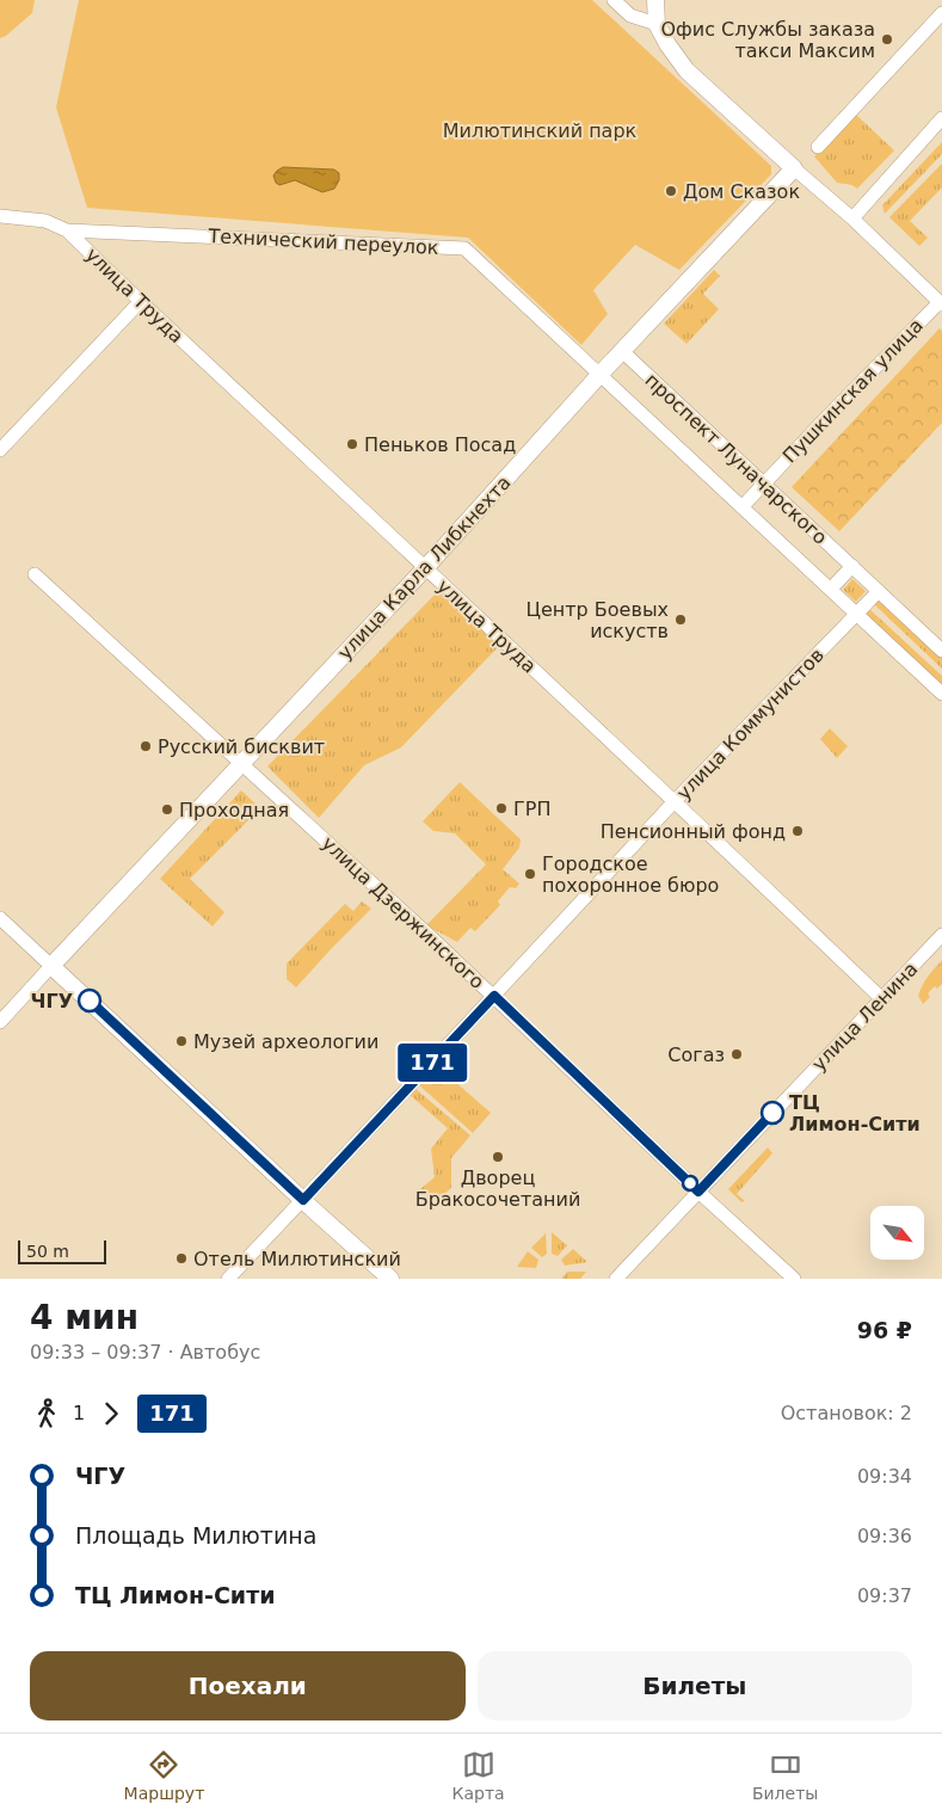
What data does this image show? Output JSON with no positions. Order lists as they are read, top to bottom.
{
  "streets": {
    "main road": ["улица Карла Либкнехта"],
    "street": [
      "Технический переулок",
      "улица Труда",
      "Пушкинская улица",
      "проспект Луначарского",
      "улица Коммунистов",
      "улица Дзержинского",
      "улица Ленина"
    ]
  },
  "crossings": [
    ["Технический переулок", "улица Труда"],
    ["Технический переулок", "проспект Луначарского"],
    ["Технический переулок", "улица Карла Либкнехта"],
    ["улица Труда", "улица Карла Либкнехта"],
    ["улица Труда", "улица Коммунистов"],
    ["улица Труда", "улица Ленина"],
    ["Пушкинская улица", "проспект Луначарского"],
    ["проспект Луначарского", "улица Карла Либкнехта"],
    ["проспект Луначарского", "улица Коммунистов"],
    ["улица Карла Либкнехта", "улица Дзержинского"],
    ["улица Коммунистов", "улица Дзержинского"],
    ["улица Дзержинского", "улица Ленина"]
  ],
  "parks": ["Милютинский парк"],
  "places": [
    "Офис Службы заказа такси Максим",
    "Дом Сказок",
    "Пеньков Посад",
    "Центр Боевых искуств",
    "Русский бисквит",
    "ГРП",
    "Проходная",
    "Пенсионный фонд",
    "Городское похоронное бюро",
    "ЧГУ",
    "Музей археологии",
    "Согаз",
    "ТЦ Лимон-Сити",
    "Дворец Бракосочетаний",
    "Отель Милютинский"
  ],
  "lines": ["bus line 171"],
  "scale_bar": "50 m",
  "north": "bottom right",
  "page": {
    "on_map": "171",
    "scale": "50 m",
    "heading": ["4 мин", "09:33 – 09:37 · Автобус", "96 ₽"],
    "legs": ["1", "171", "Остановок: 2"],
    "list": [
      {
        "name": "ЧГУ",
        "value": "09:34"
      },
      {
        "name": "Площадь Милютина",
        "value": "09:36"
      },
      {
        "name": "ТЦ Лимон-Сити",
        "value": "09:37"
      }
    ],
    "buttons": ["Поехали", "Билеты"],
    "tabs": ["Маршрут", "Карта", "Билеты"]
  }
}
